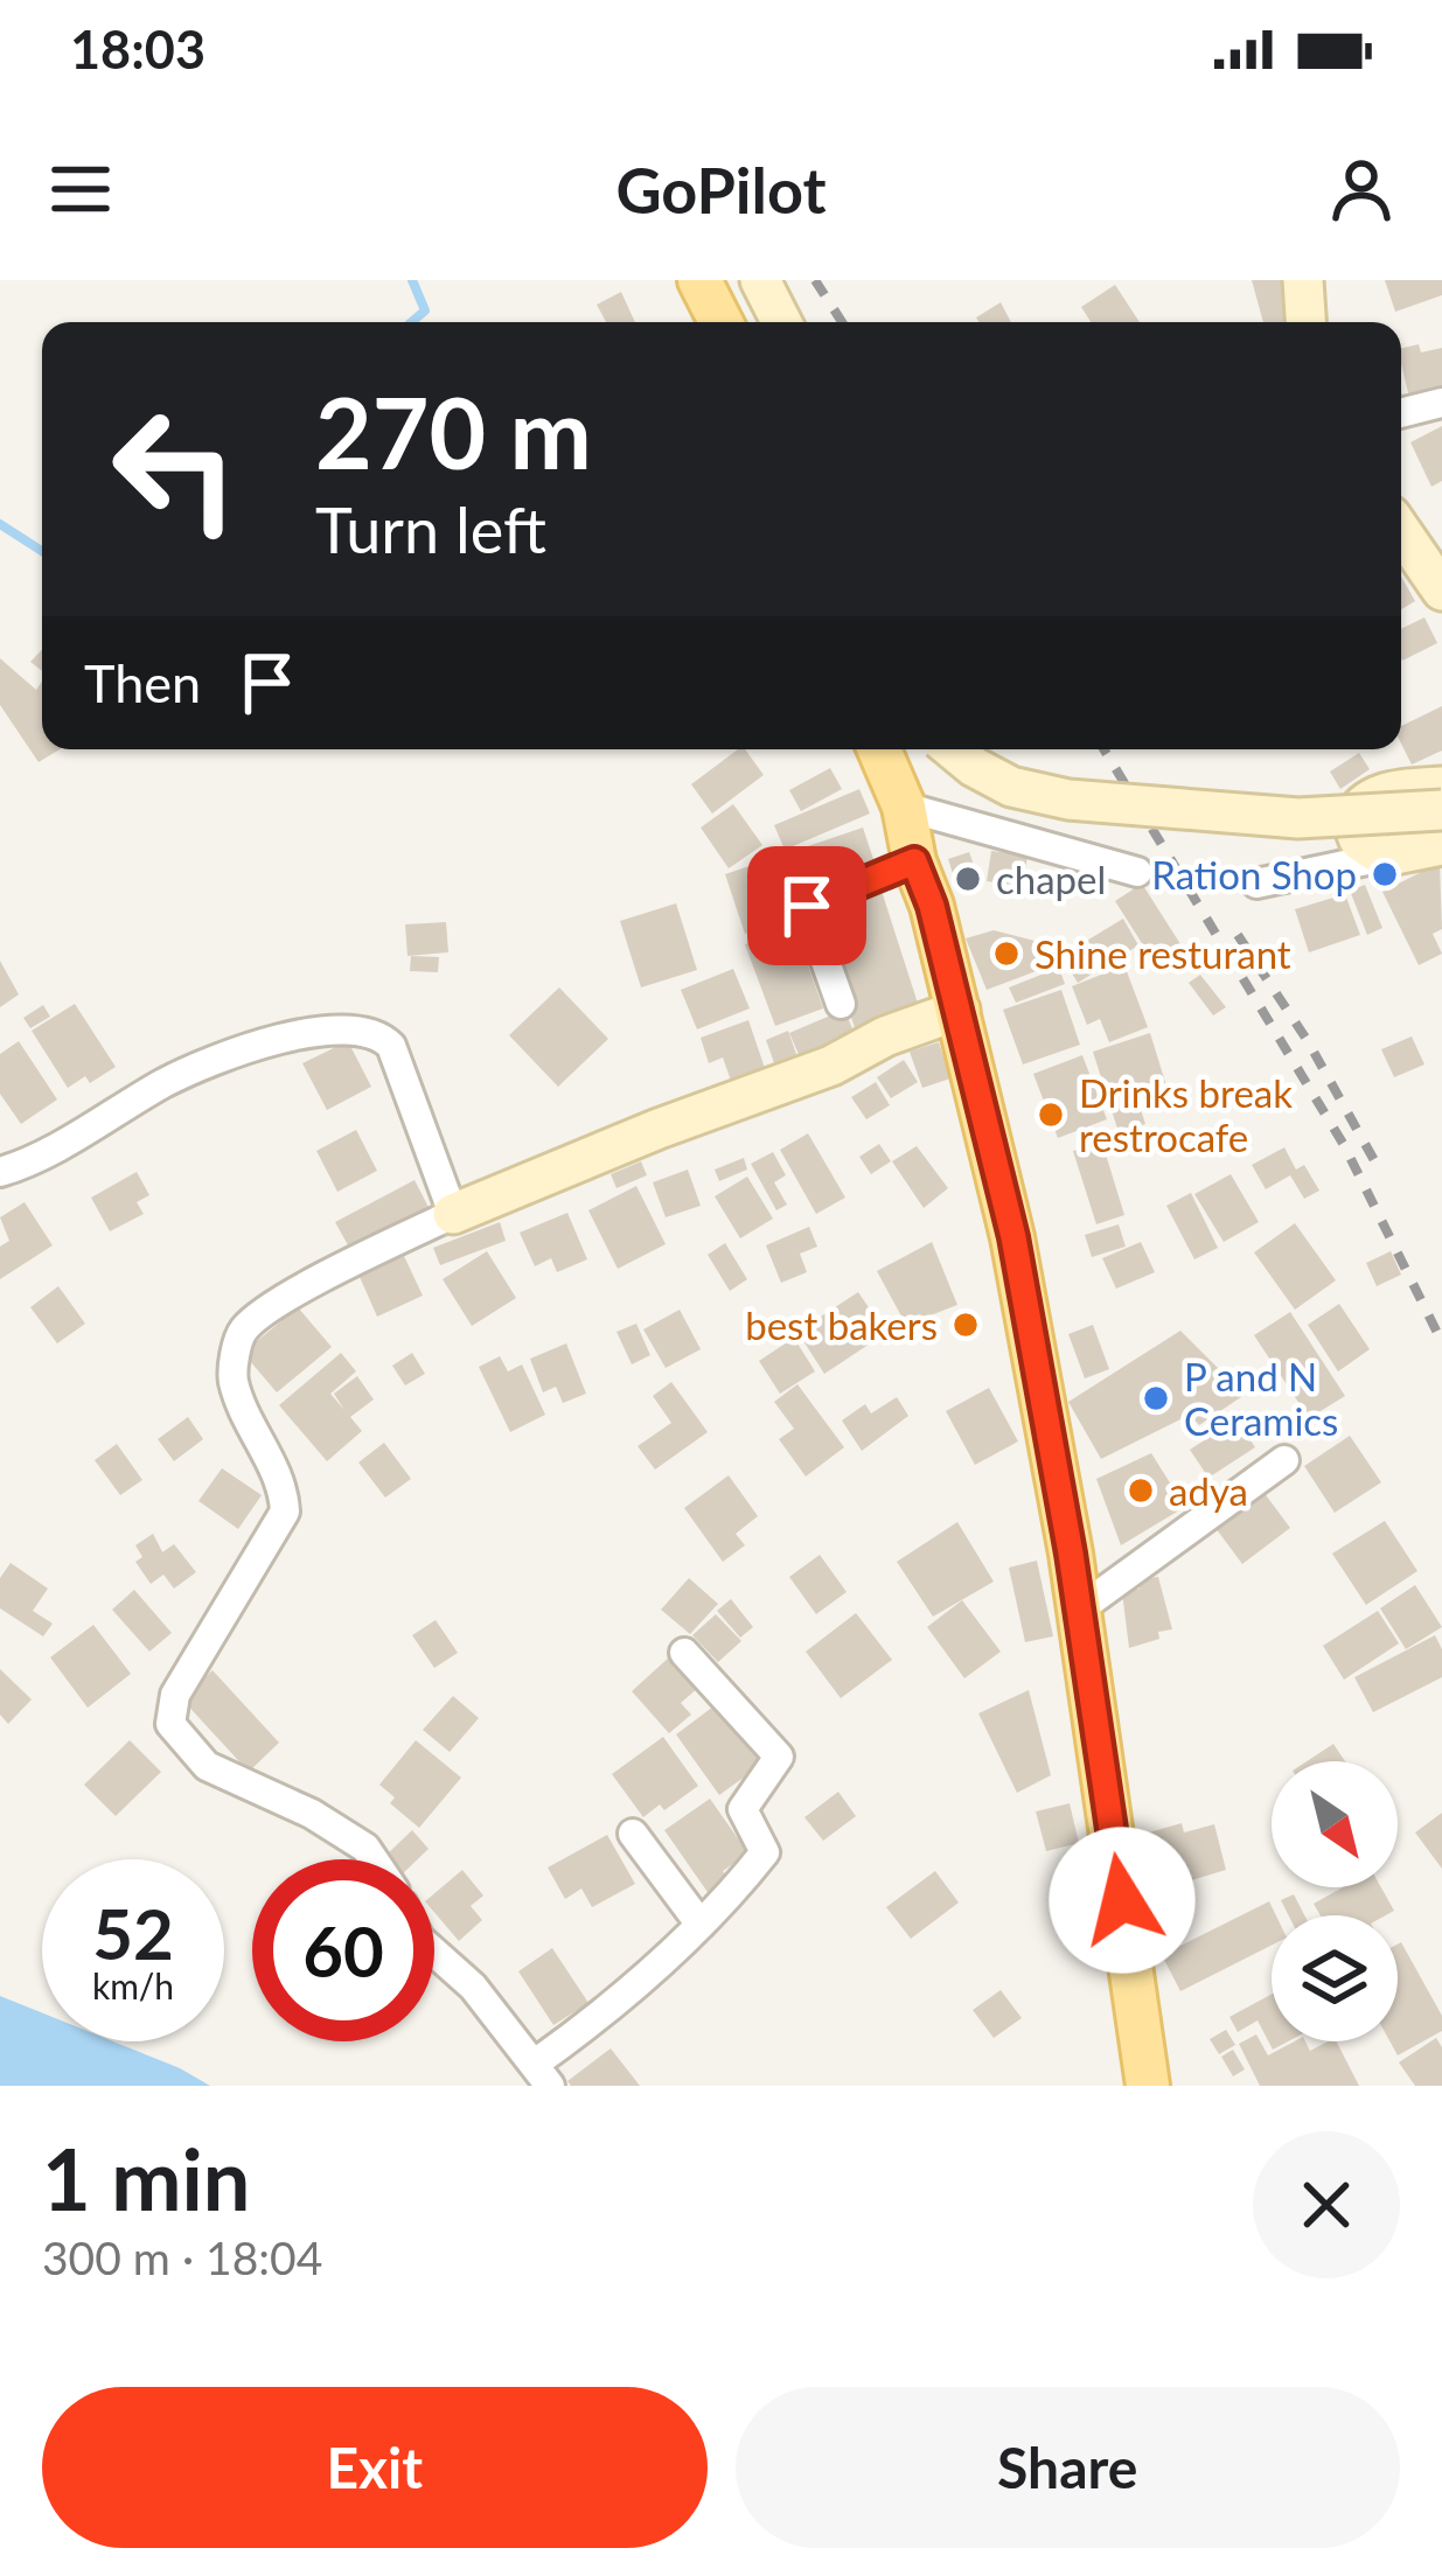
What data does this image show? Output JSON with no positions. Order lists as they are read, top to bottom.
{
  "places": [
    "Ration Shop",
    "chapel",
    "Shine resturant",
    "Drinks break restrocafe",
    "best bakers",
    "P and N Ceramics",
    "adya"
  ],
  "north": "bottom right",
  "page": {
    "status": "18:03",
    "header": "GoPilot",
    "turn": ["270 m", "Turn left"],
    "then": "Then",
    "speed": "52 km/h",
    "limit": "60",
    "heading": ["1 min", "300 m · 18:04"],
    "buttons": ["Exit", "Share"]
  }
}
